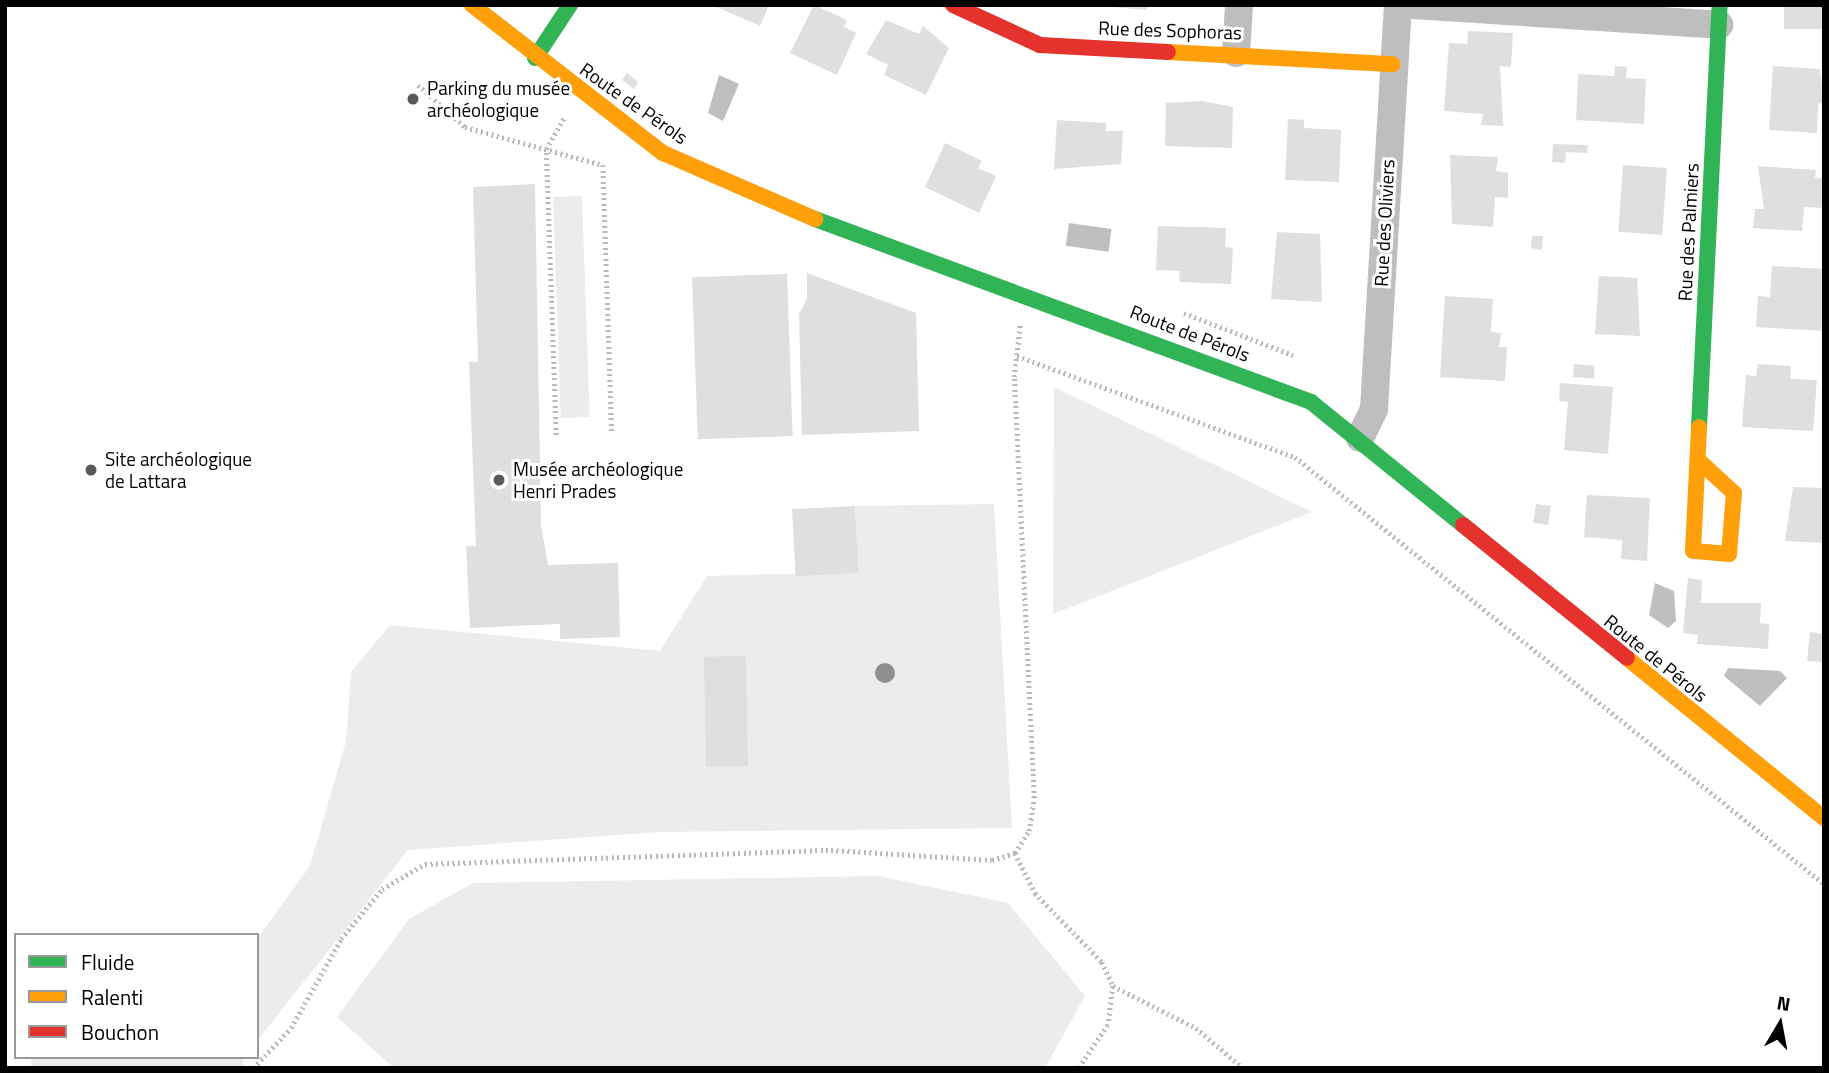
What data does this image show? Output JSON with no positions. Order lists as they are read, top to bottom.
{
  "streets": {
    "street": [
      "Rue des Sophoras",
      "Route de Pérols",
      "Rue des Oliviers",
      "Rue des Palmiers"
    ]
  },
  "crossings": [
    ["Rue des Sophoras", "Rue des Oliviers"],
    ["Route de Pérols", "Rue des Oliviers"]
  ],
  "places": ["Parking du musée archéologique", "Site archéologique de Lattara", "Musée archéologique Henri Prades"],
  "legend": ["Fluide", "Ralenti", "Bouchon"],
  "north": "top"
}
